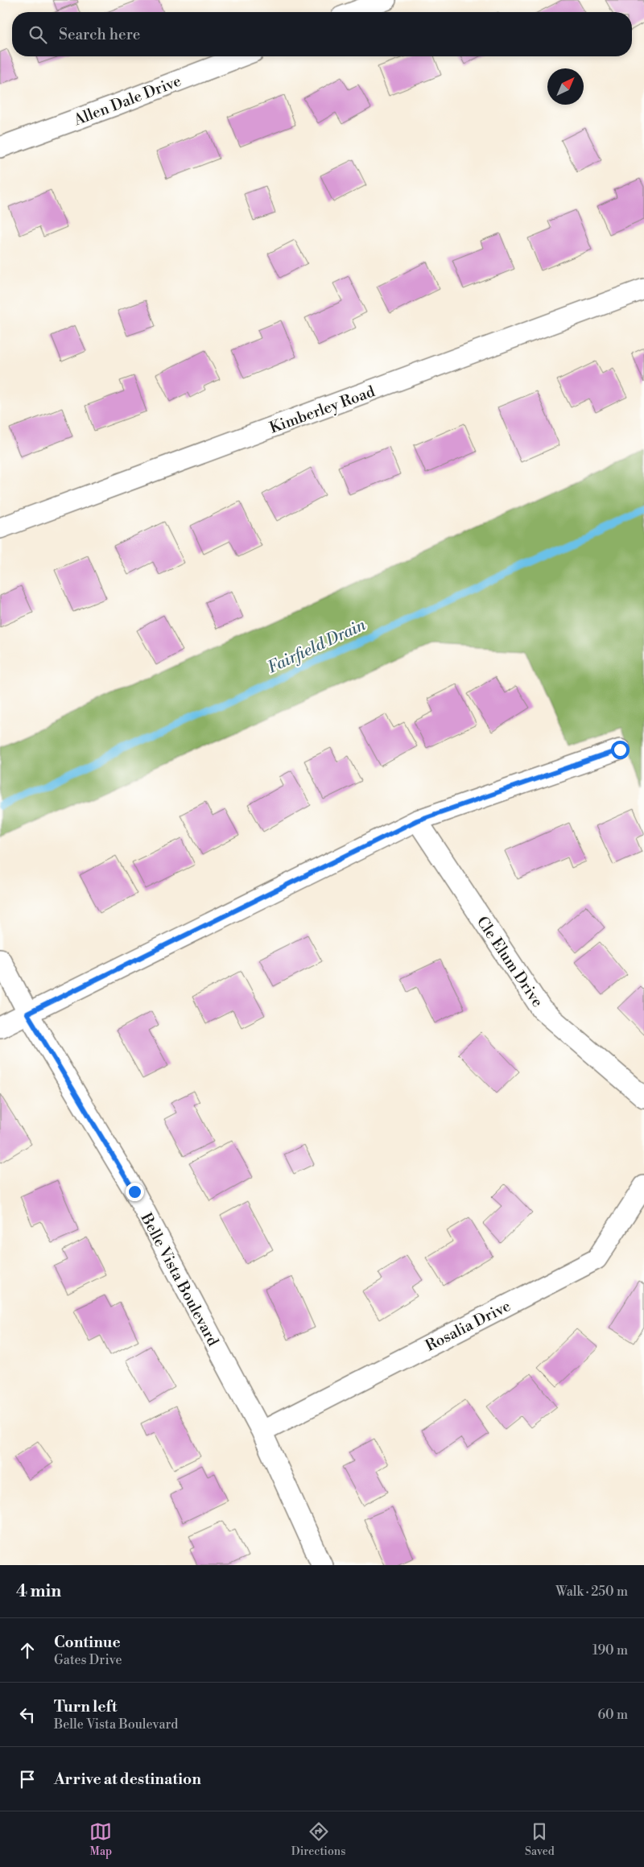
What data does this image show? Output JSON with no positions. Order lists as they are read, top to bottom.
{
  "streets": {
    "street": [
      "Allen Dale Drive",
      "Kimberley Road",
      "Cle Elum Drive",
      "Belle Vista Boulevard",
      "Rosalia Drive"
    ]
  },
  "crossings": [
    ["Belle Vista Boulevard", "Rosalia Drive"]
  ],
  "water": ["Fairfield Drain"],
  "north": "top right",
  "page": {
    "search": "Search here",
    "heading": ["4 min", "Walk · 250 m"],
    "list": [
      ["Continue", "Gates Drive", "190 m"],
      ["Turn left", "Belle Vista Boulevard", "60 m"],
      "Arrive at destination"
    ],
    "nav": ["Map", "Directions", "Saved"]
  }
}
